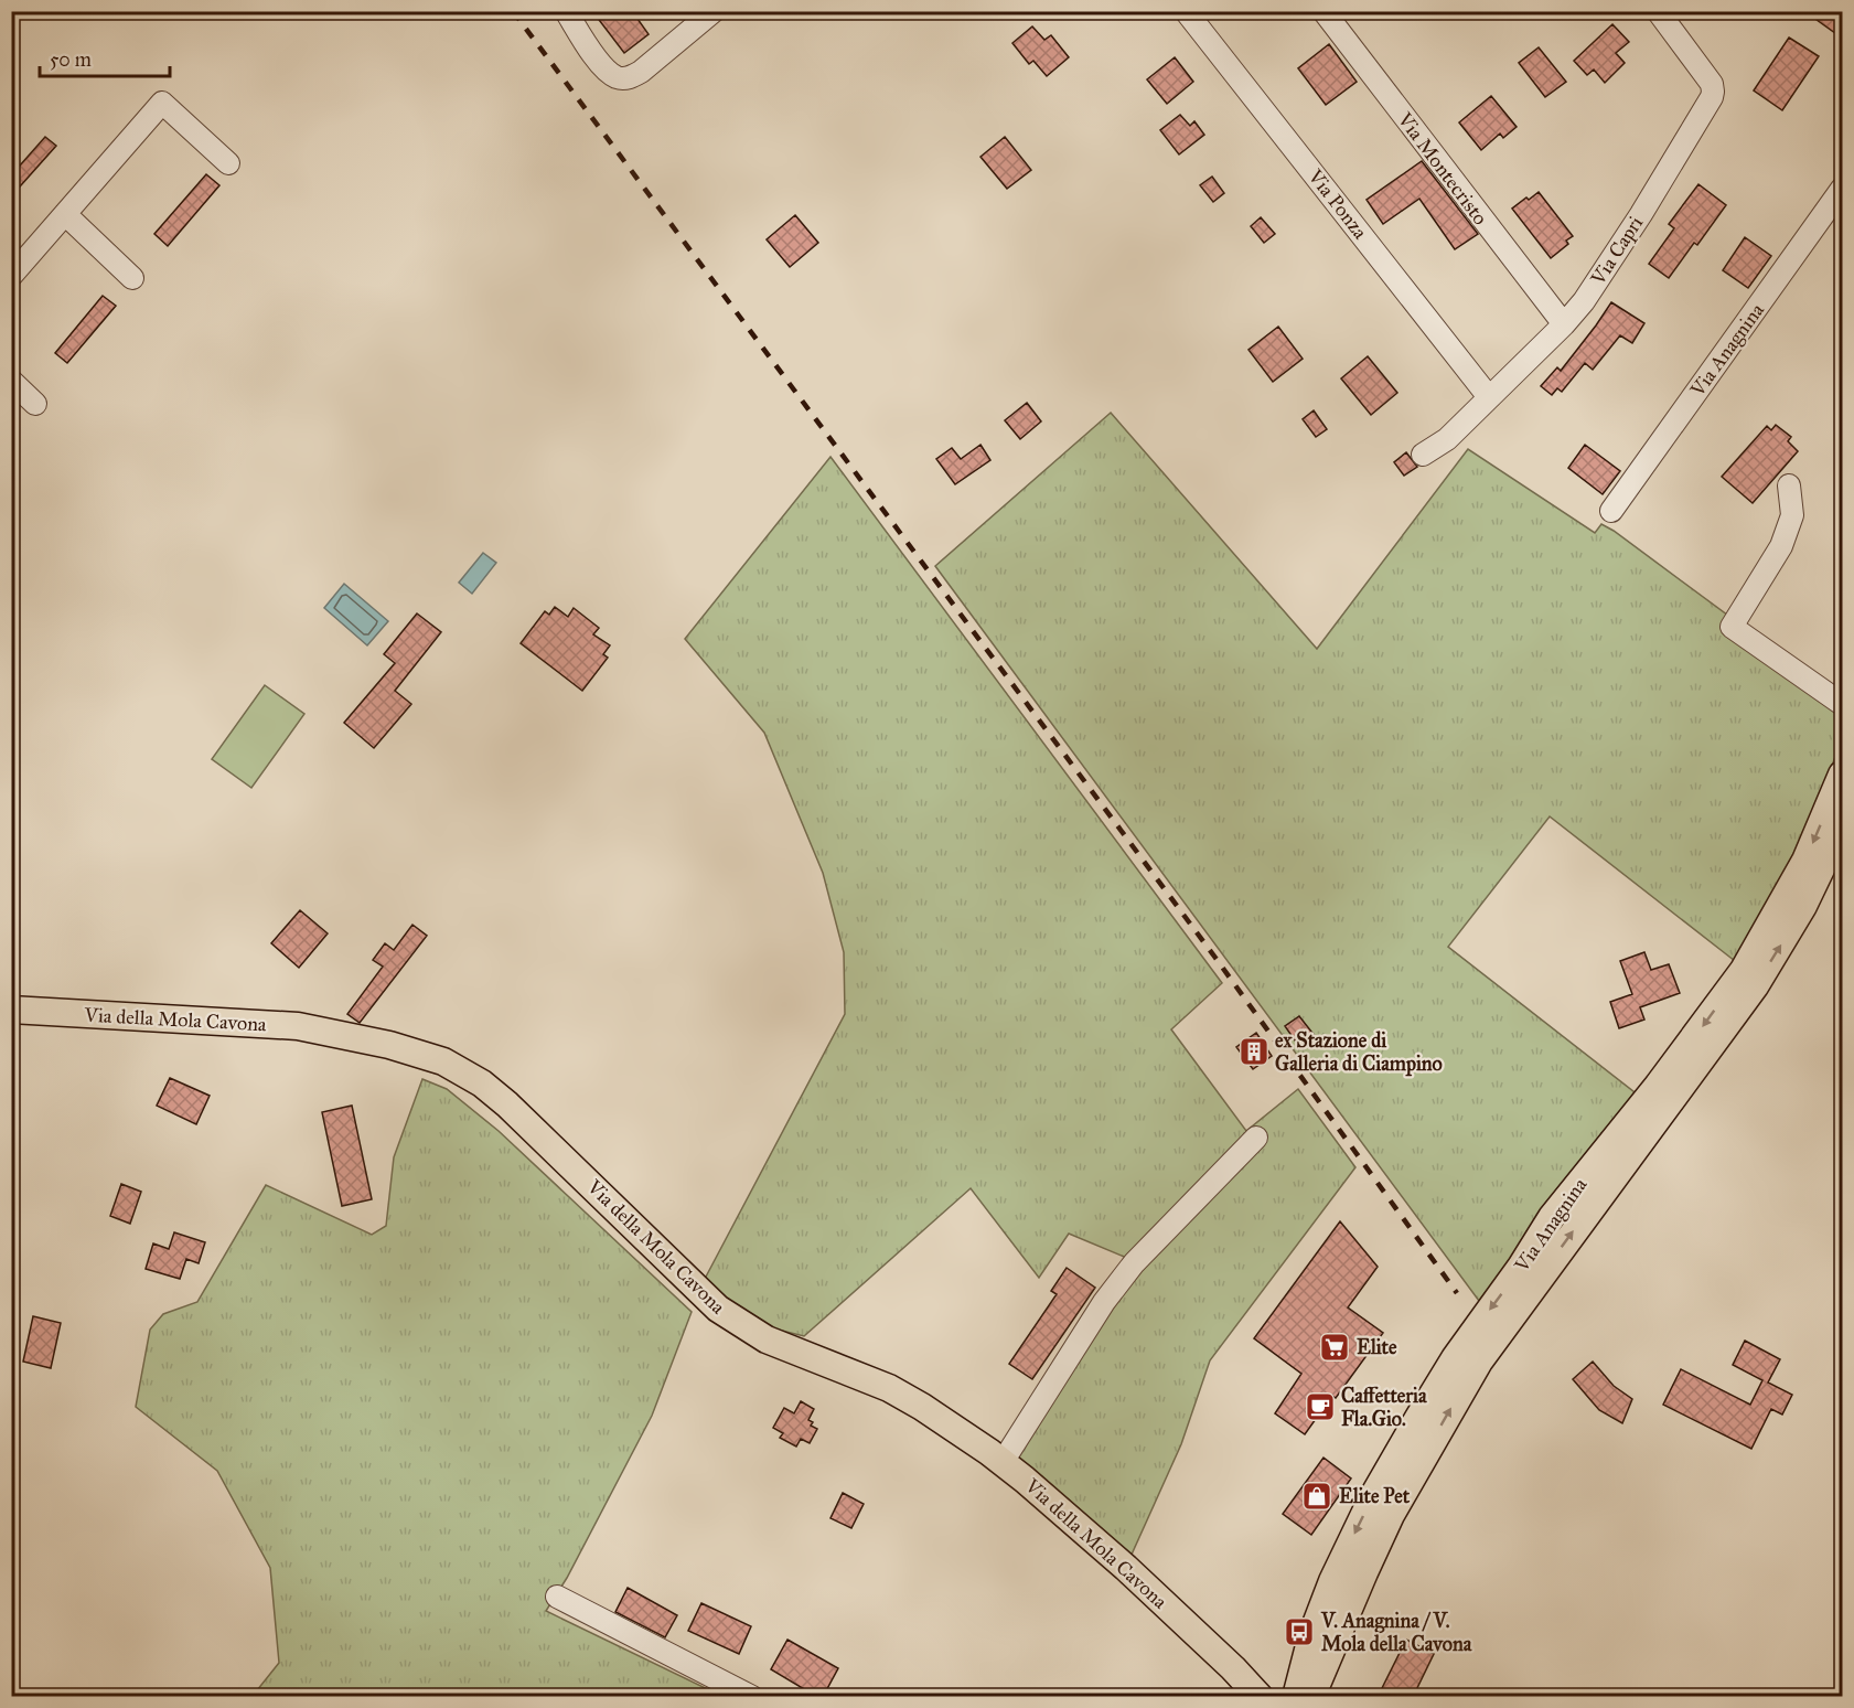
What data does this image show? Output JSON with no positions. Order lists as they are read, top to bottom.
{
  "streets": {
    "main road": ["Via Anagnina", "Via della Mola Cavona"],
    "street": ["Via Montecristo", "Via Ponza", "Via Capri"]
  },
  "crossings": [
    ["Via Montecristo", "Via Capri"],
    ["Via Ponza", "Via Capri"]
  ],
  "places": {
    "building": ["ex Stazione di Galleria di Ciampino"],
    "supermarket": ["Elite"],
    "cafe": ["Caffetteria Fla.Gio."],
    "shop": ["Elite Pet"],
    "bus stop": ["V. Anagnina / V. Mola della Cavona"]
  },
  "scale_bar": "50 m"
}
